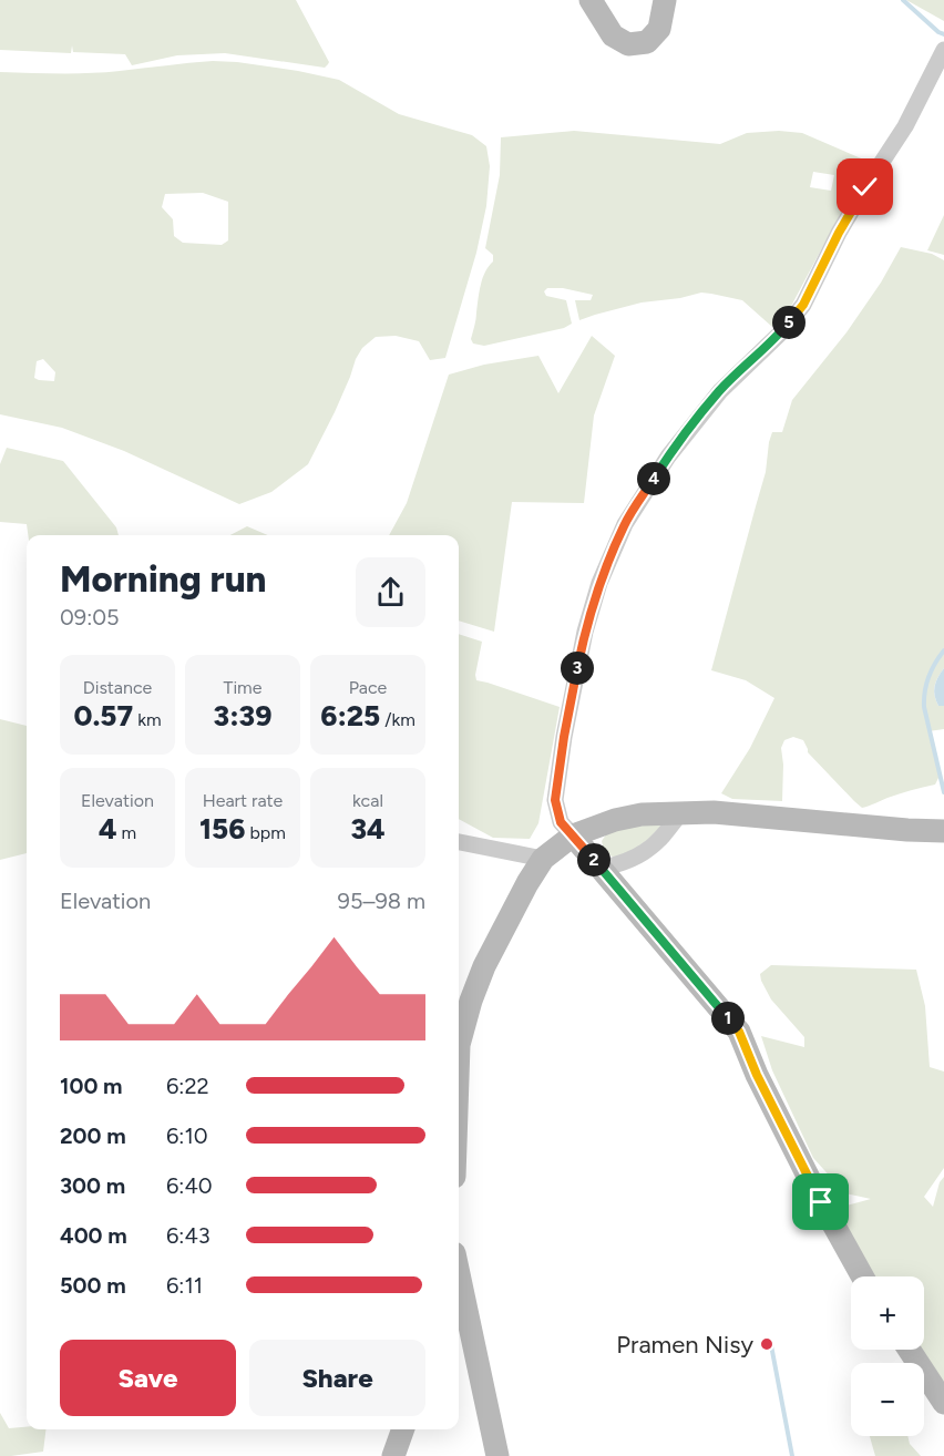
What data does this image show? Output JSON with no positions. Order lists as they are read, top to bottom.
{
  "places": ["Pramen Nisy"],
  "page": {
    "pins": [
      "5",
      "4",
      "3",
      "2",
      "1"
    ],
    "heading": ["Morning run", "09:05"],
    "stats": [
      ["Distance", "0.57 km"],
      ["Time", "3:39"],
      ["Pace", "6:25 /km"],
      ["Elevation", "4 m"],
      ["Heart rate", "156 bpm"],
      ["kcal", "34"]
    ],
    "chart": ["Elevation", "95–98 m"],
    "list": [
      {
        "name": "100 m",
        "note": "6:22"
      },
      {
        "name": "200 m",
        "note": "6:10"
      },
      {
        "name": "300 m",
        "note": "6:40"
      },
      {
        "name": "400 m",
        "note": "6:43"
      },
      {
        "name": "500 m",
        "note": "6:11"
      }
    ],
    "map_buttons": ["+", "−"],
    "buttons": ["Save", "Share"]
  }
}
